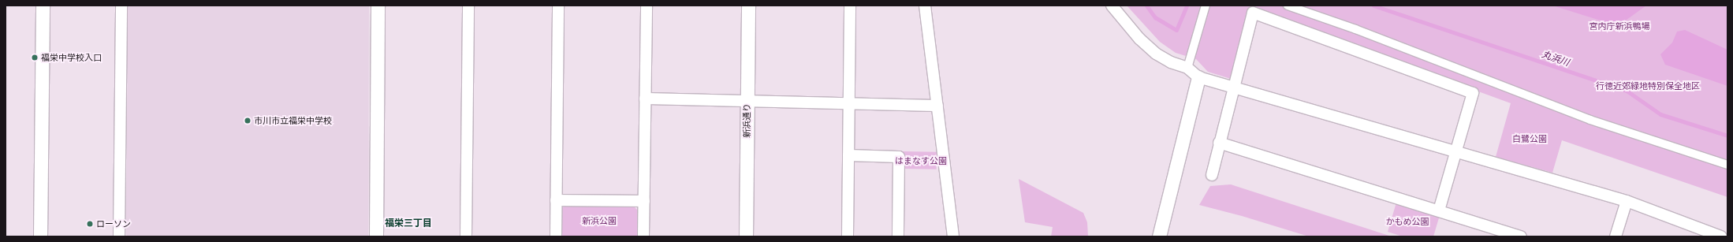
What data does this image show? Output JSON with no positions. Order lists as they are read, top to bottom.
{
  "streets": {
    "street": ["新浜通り"]
  },
  "districts": ["福栄三丁目"],
  "water": ["丸浜川"],
  "parks": [
    "宮内庁新浜鴨場",
    "行徳近郊緑地特別保全地区",
    "白鷺公園",
    "はまなす公園",
    "新浜公園",
    "かもめ公園"
  ],
  "places": ["福栄中学校入口", "市川市立福栄中学校", "ローソン"]
}
